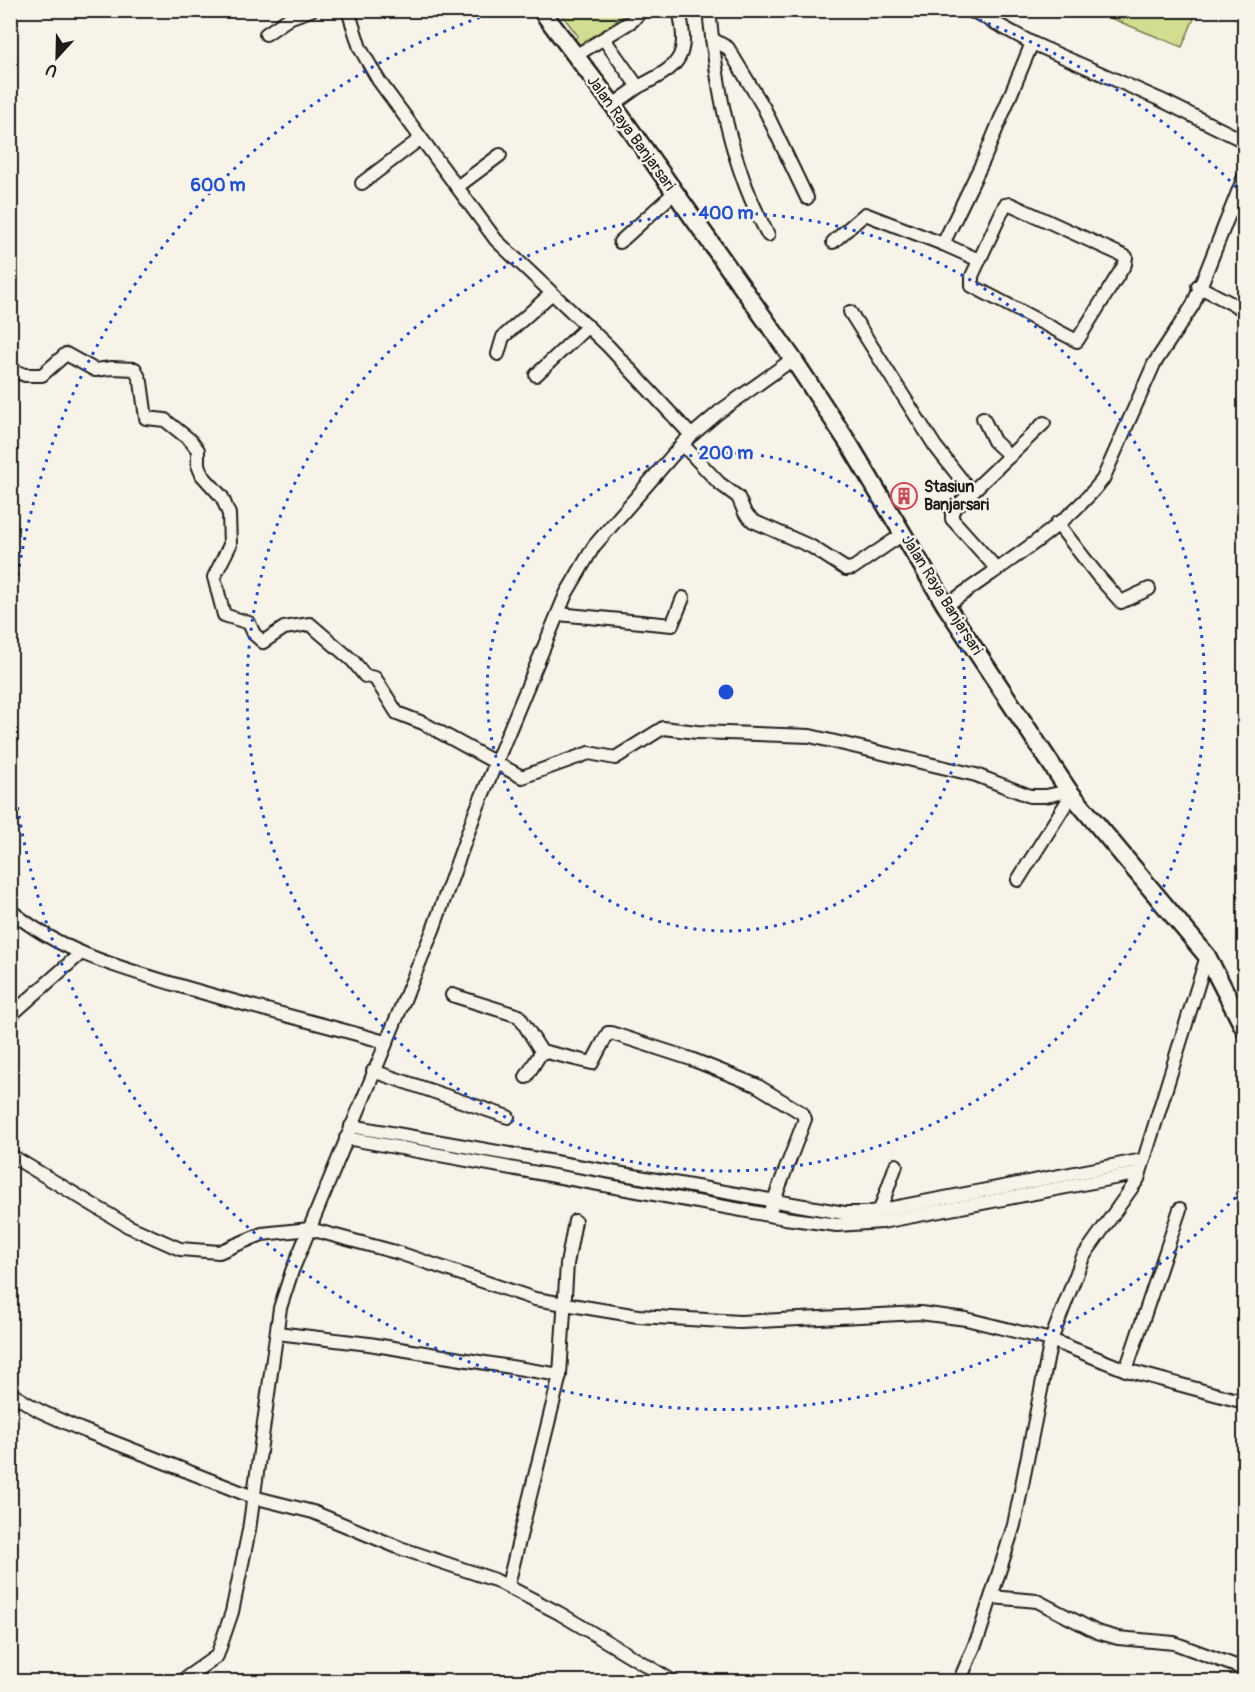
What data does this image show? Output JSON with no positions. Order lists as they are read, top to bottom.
{
  "streets": {
    "highway": ["Jalan Raya Banjarsari"]
  },
  "places": {
    "building": ["Stasiun Banjarsari"]
  },
  "north": "bottom",
  "rings": ["600 m", "400 m", "200 m"]
}
